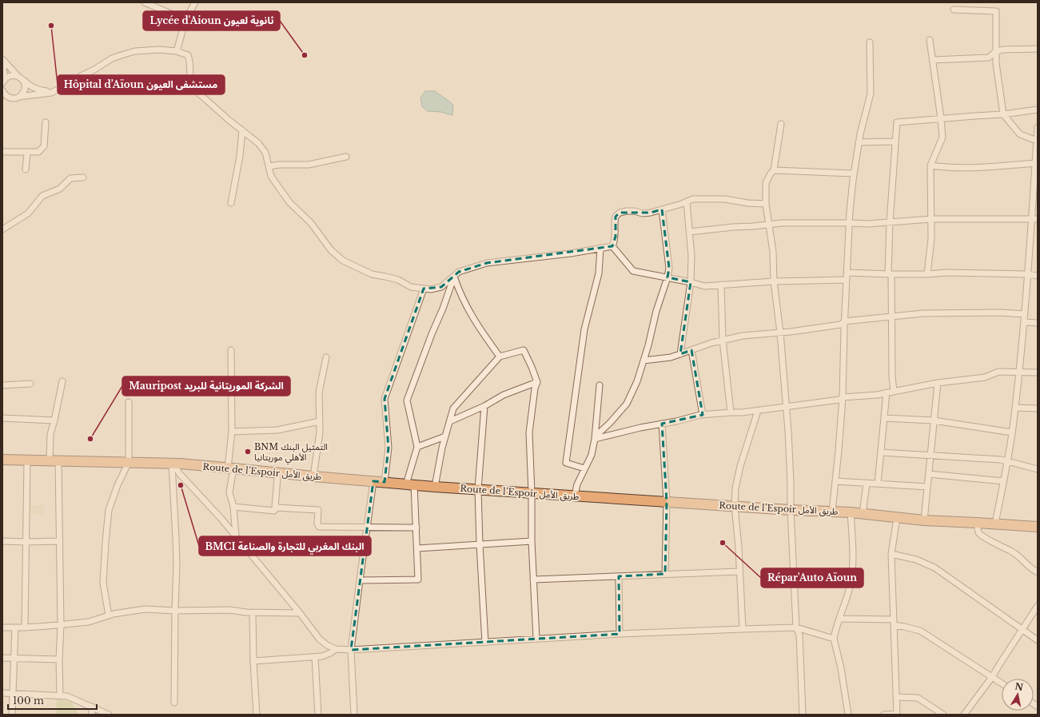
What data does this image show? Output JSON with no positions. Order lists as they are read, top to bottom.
{
  "streets": {
    "highway": ["Route de l’Espoir طريق الأمل"]
  },
  "places": [
    "Hôpital d’Aïoun مستشفى العيون",
    "Lycée d'Aioun ثانوية لعيون",
    "Mauripost الشركة الموريتانية للبريد",
    "BNM التمثيل البنك الأهلي موريتانيا",
    "BMCI البنك المغربي للتجارة والصناعة",
    "Répar'Auto Aïoun"
  ],
  "scale_bar": "100 m",
  "north": "top"
}
